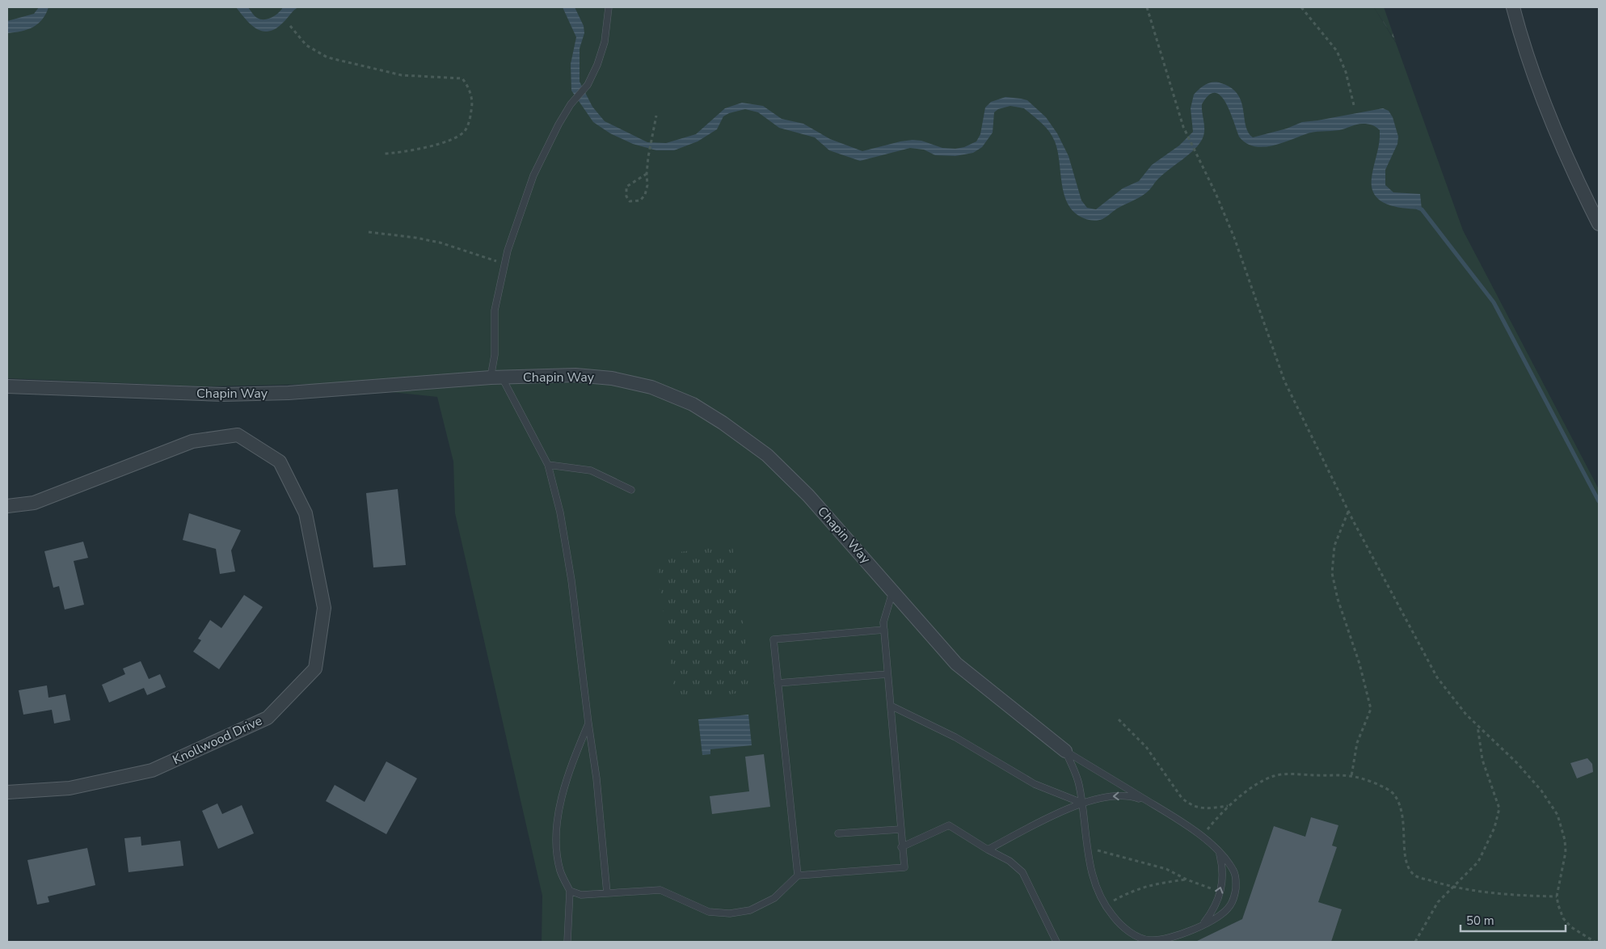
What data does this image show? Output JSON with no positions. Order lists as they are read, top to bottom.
{
  "streets": {
    "street": ["Chapin Way", "Knollwood Drive"]
  },
  "scale_bar": "50 m"
}
